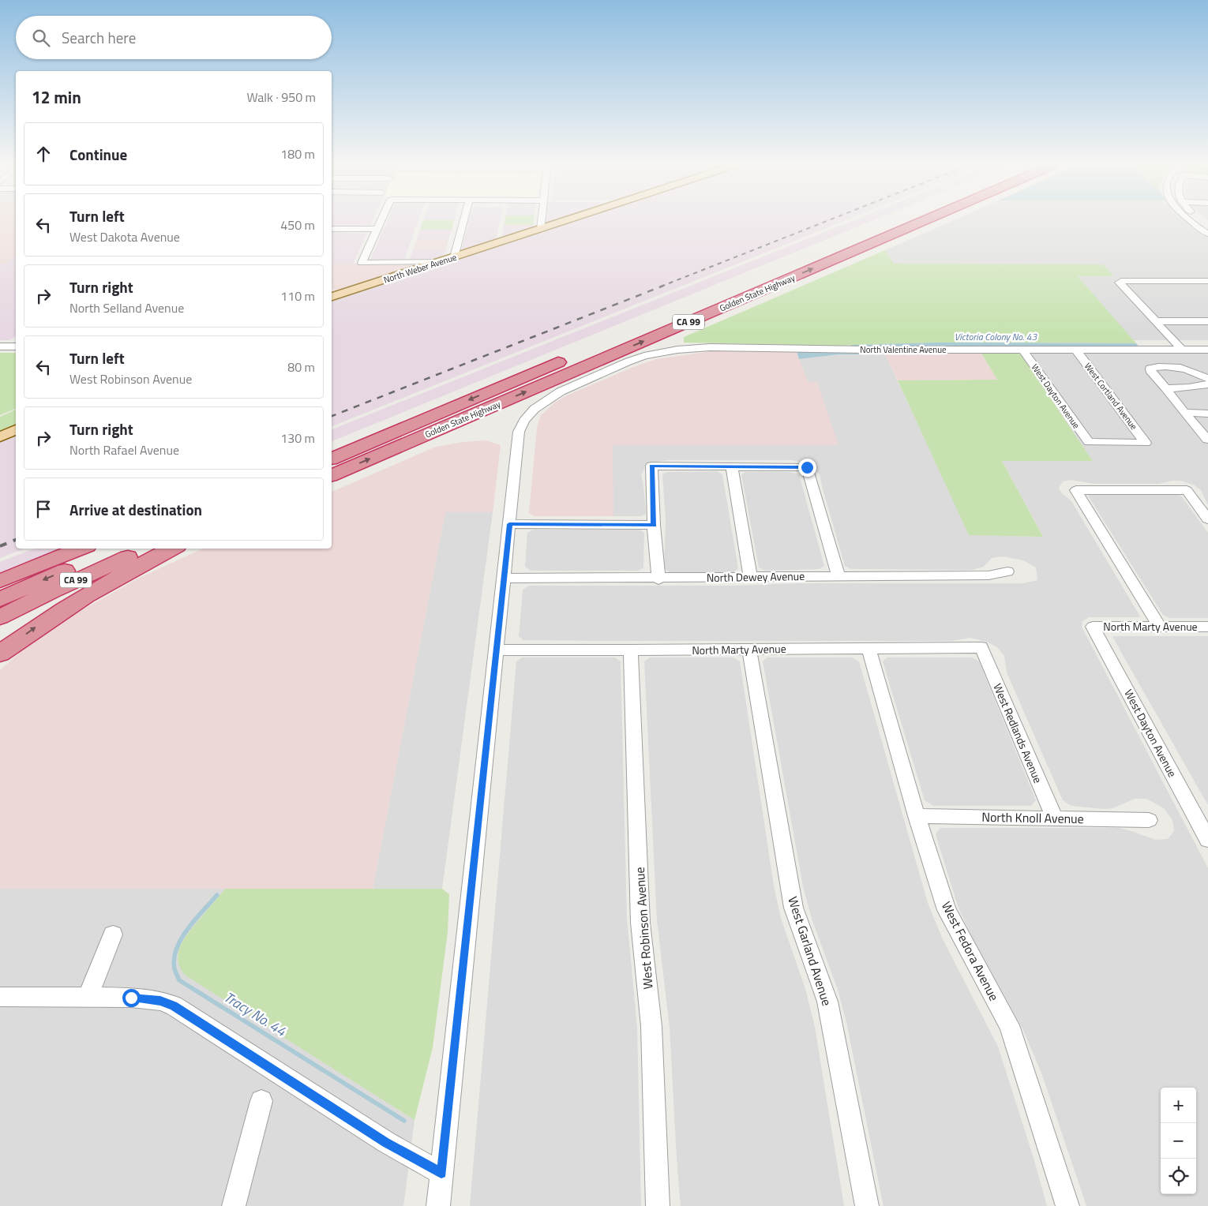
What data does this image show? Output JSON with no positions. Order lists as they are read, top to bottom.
{
  "streets": {
    "highway": ["Golden State Highway", "CA 99"],
    "main road": ["North Weber Avenue"],
    "street": [
      "North Valentine Avenue",
      "West Dayton Avenue",
      "West Cortland Avenue",
      "North Dewey Avenue",
      "North Marty Avenue",
      "West Redlands Avenue",
      "North Knoll Avenue",
      "West Robinson Avenue",
      "West Garland Avenue",
      "West Fedora Avenue"
    ]
  },
  "crossings": [
    ["North Valentine Avenue", "West Dayton Avenue"],
    ["North Valentine Avenue", "West Cortland Avenue"],
    ["North Valentine Avenue", "North Dewey Avenue"],
    ["North Valentine Avenue", "North Marty Avenue"],
    ["West Dayton Avenue", "West Cortland Avenue"],
    ["West Dayton Avenue", "North Marty Avenue"],
    ["North Marty Avenue", "West Redlands Avenue"],
    ["North Marty Avenue", "West Robinson Avenue"],
    ["North Marty Avenue", "West Garland Avenue"],
    ["North Marty Avenue", "West Fedora Avenue"],
    ["West Redlands Avenue", "North Knoll Avenue"],
    ["North Knoll Avenue", "West Fedora Avenue"]
  ],
  "water": ["Victoria Colony No. 43", "Tracy No. 44"],
  "page": {
    "search": "Search here",
    "heading": ["12 min", "Walk · 950 m"],
    "list": [
      ["Continue", "180 m"],
      ["Turn left", "West Dakota Avenue", "450 m"],
      ["Turn right", "North Selland Avenue", "110 m"],
      ["Turn left", "West Robinson Avenue", "80 m"],
      ["Turn right", "North Rafael Avenue", "130 m"],
      "Arrive at destination"
    ],
    "map_buttons": ["+", "−"]
  }
}
